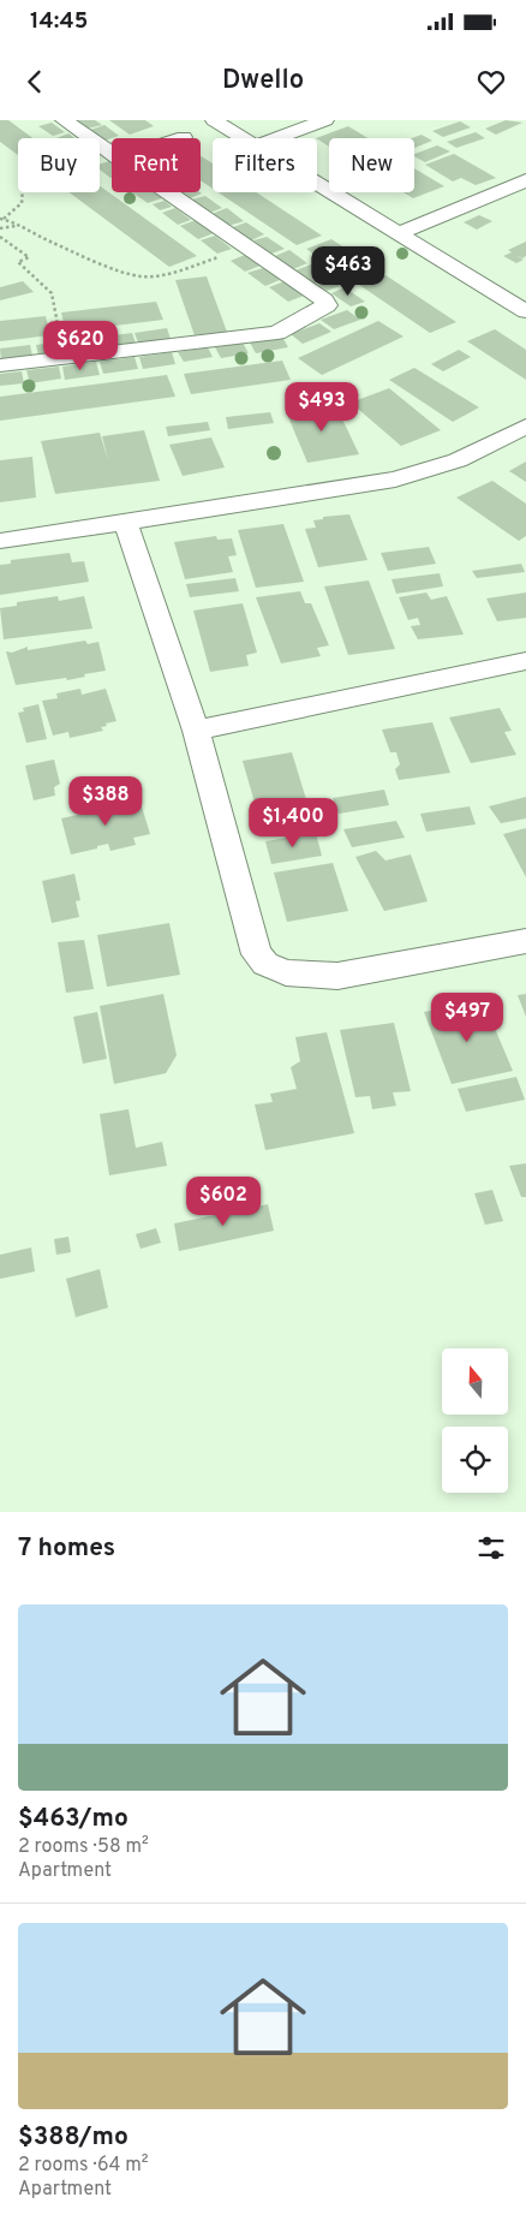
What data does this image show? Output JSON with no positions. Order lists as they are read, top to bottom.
{
  "north": "top",
  "page": {
    "status": "14:45",
    "header": "Dwello",
    "chip": [
      "Buy",
      "Rent",
      "Filters",
      "New"
    ],
    "price": [
      "$463",
      "$620",
      "$493",
      "$388",
      "$1,400",
      "$497",
      "$602"
    ],
    "heading": "7 homes",
    "list": [
      {
        "name": "$463/mo",
        "note": "2 rooms · 58 m² · Apartment"
      },
      {
        "name": "$388/mo",
        "note": "2 rooms · 64 m² · Apartment"
      }
    ]
  }
}
